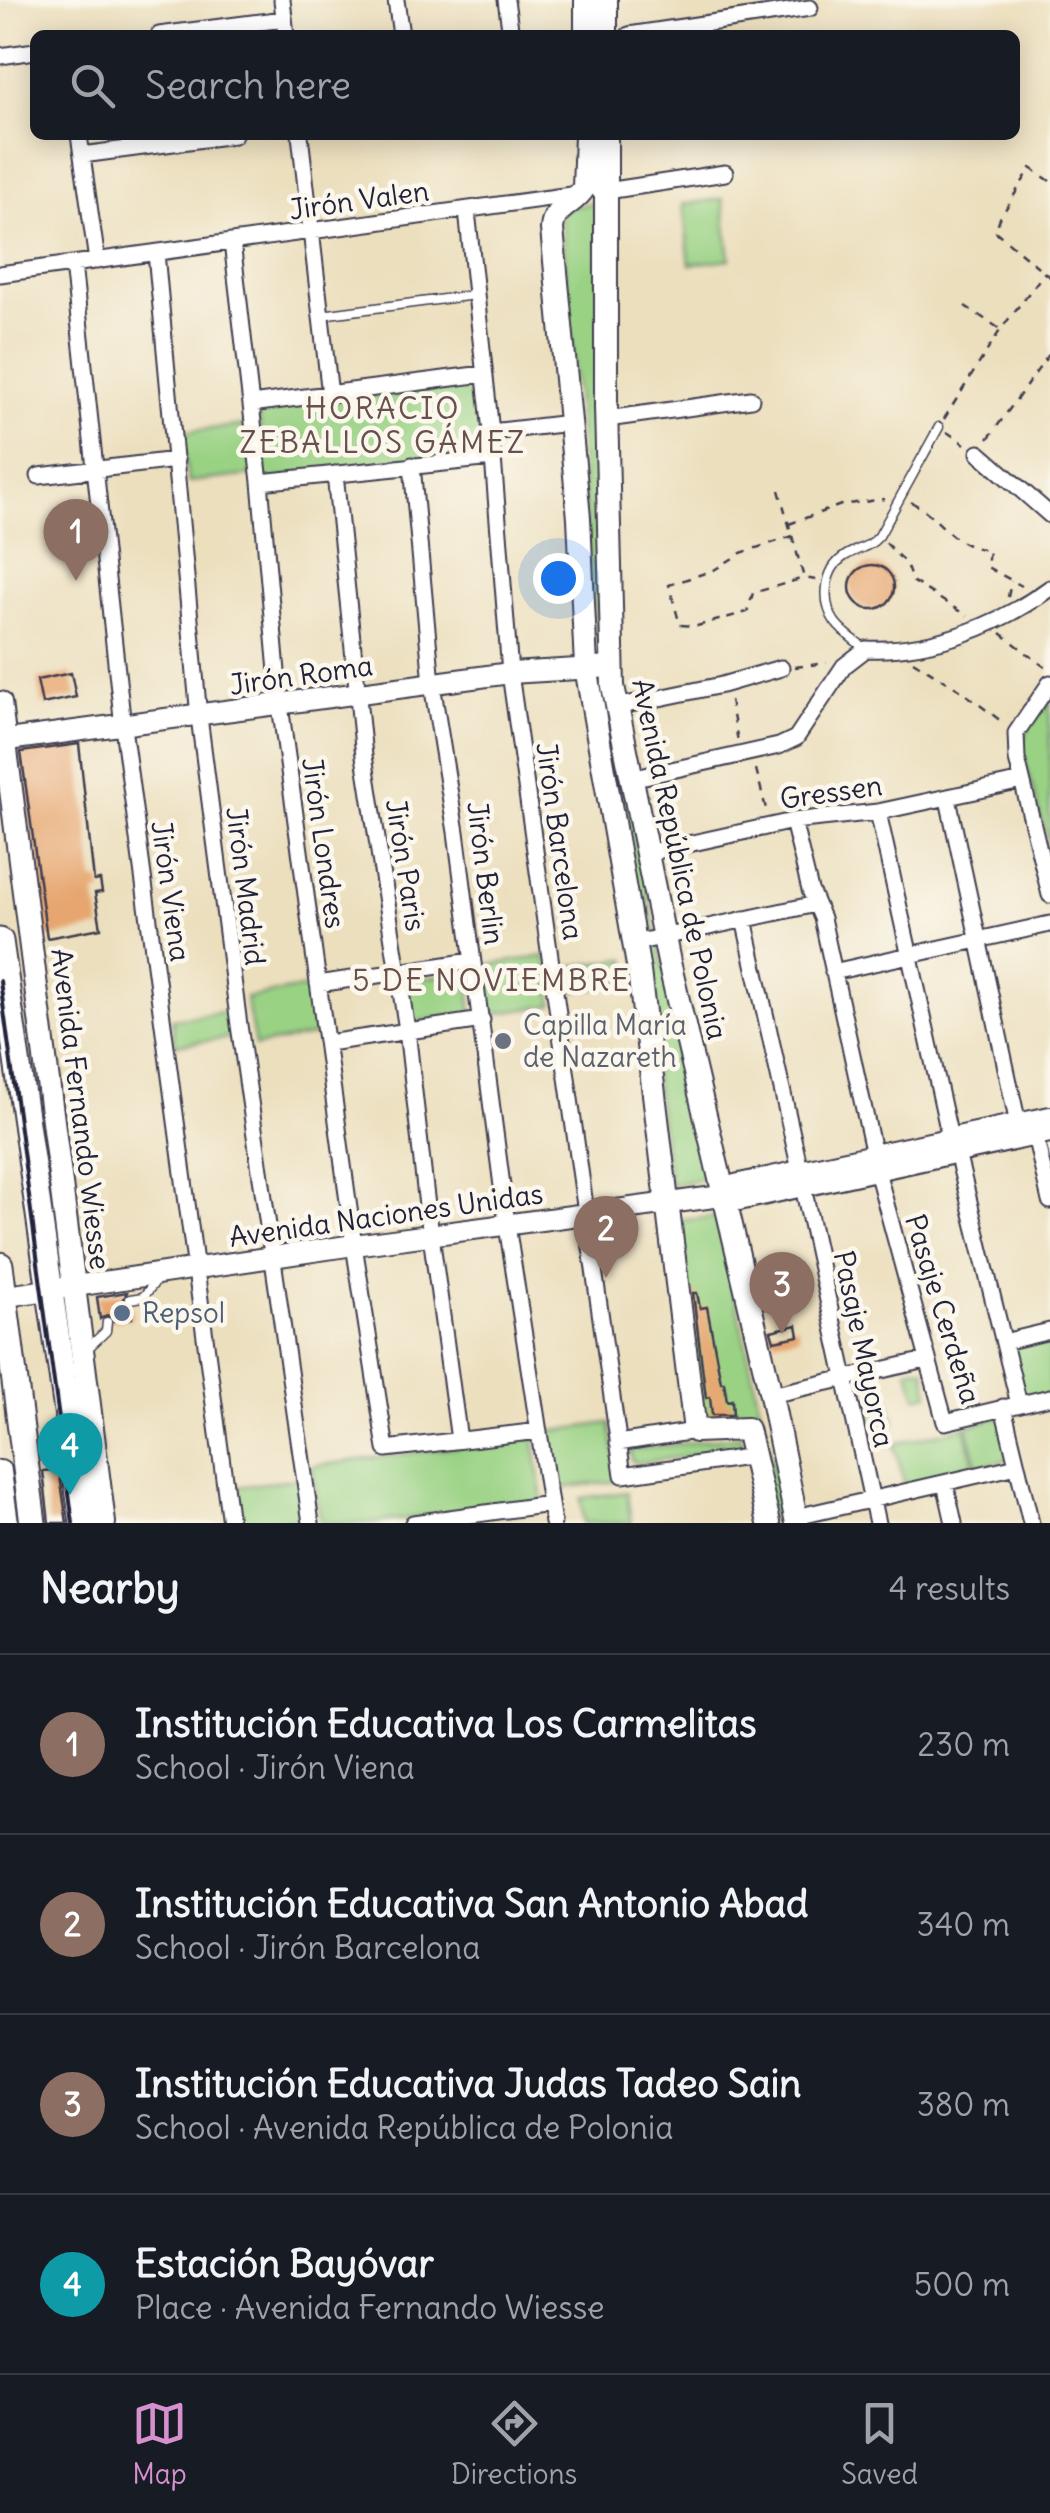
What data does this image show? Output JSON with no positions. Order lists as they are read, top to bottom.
{
  "streets": {
    "main road": ["Avenida República de Polonia", "Avenida Fernando Wiesse"],
    "street": [
      "Jirón Valen",
      "Jirón Roma",
      "Gressen",
      "Jirón Barcelona",
      "Jirón Londres",
      "Jirón Paris",
      "Jirón Berlin",
      "Jirón Madrid",
      "Jirón Viena",
      "Avenida Naciones Unidas",
      "Pasaje Cerdeña",
      "Pasaje Mayorca"
    ]
  },
  "crossings": [
    ["Jirón Valen", "Jirón Barcelona"],
    ["Jirón Valen", "Jirón Londres"],
    ["Jirón Valen", "Avenida República de Polonia"],
    ["Jirón Valen", "Jirón Madrid"],
    ["Jirón Valen", "Jirón Viena"],
    ["Jirón Roma", "Jirón Barcelona"],
    ["Jirón Roma", "Jirón Londres"],
    ["Jirón Roma", "Avenida República de Polonia"],
    ["Jirón Roma", "Jirón Paris"],
    ["Jirón Roma", "Jirón Berlin"],
    ["Jirón Roma", "Jirón Madrid"],
    ["Jirón Roma", "Jirón Viena"],
    ["Jirón Roma", "Avenida Fernando Wiesse"],
    ["Gressen", "Avenida República de Polonia"],
    ["Gressen", "Pasaje Cerdeña"],
    ["Jirón Barcelona", "Avenida Naciones Unidas"],
    ["Jirón Londres", "Jirón Paris"],
    ["Jirón Londres", "Avenida Naciones Unidas"],
    ["Avenida República de Polonia", "Avenida Naciones Unidas"],
    ["Jirón Paris", "Avenida Naciones Unidas"],
    ["Jirón Berlin", "Avenida Naciones Unidas"],
    ["Jirón Madrid", "Avenida Naciones Unidas"],
    ["Jirón Viena", "Avenida Naciones Unidas"],
    ["Avenida Fernando Wiesse", "Avenida Naciones Unidas"],
    ["Avenida Naciones Unidas", "Pasaje Cerdeña"],
    ["Avenida Naciones Unidas", "Pasaje Mayorca"]
  ],
  "districts": ["HORACIO ZEBALLOS GÁMEZ", "5 DE NOVIEMBRE"],
  "places": ["Capilla María de Nazareth", "Repsol"],
  "page": {
    "search": "Search here",
    "pins": [
      "1",
      "2",
      "3",
      "4"
    ],
    "heading": ["Nearby", "4 results"],
    "list": [
      {
        "mark": "1",
        "name": "Institución Educativa Los Carmelitas",
        "note": "School · Jirón Viena",
        "value": "230 m"
      },
      {
        "mark": "2",
        "name": "Institución Educativa San Antonio Abad",
        "note": "School · Jirón Barcelona",
        "value": "340 m"
      },
      {
        "mark": "3",
        "name": "Institución Educativa Judas Tadeo Sain",
        "note": "School · Avenida República de Polonia",
        "value": "380 m"
      },
      {
        "mark": "4",
        "name": "Estación Bayóvar",
        "note": "Place · Avenida Fernando Wiesse",
        "value": "500 m"
      }
    ],
    "nav": ["Map", "Directions", "Saved"]
  }
}
